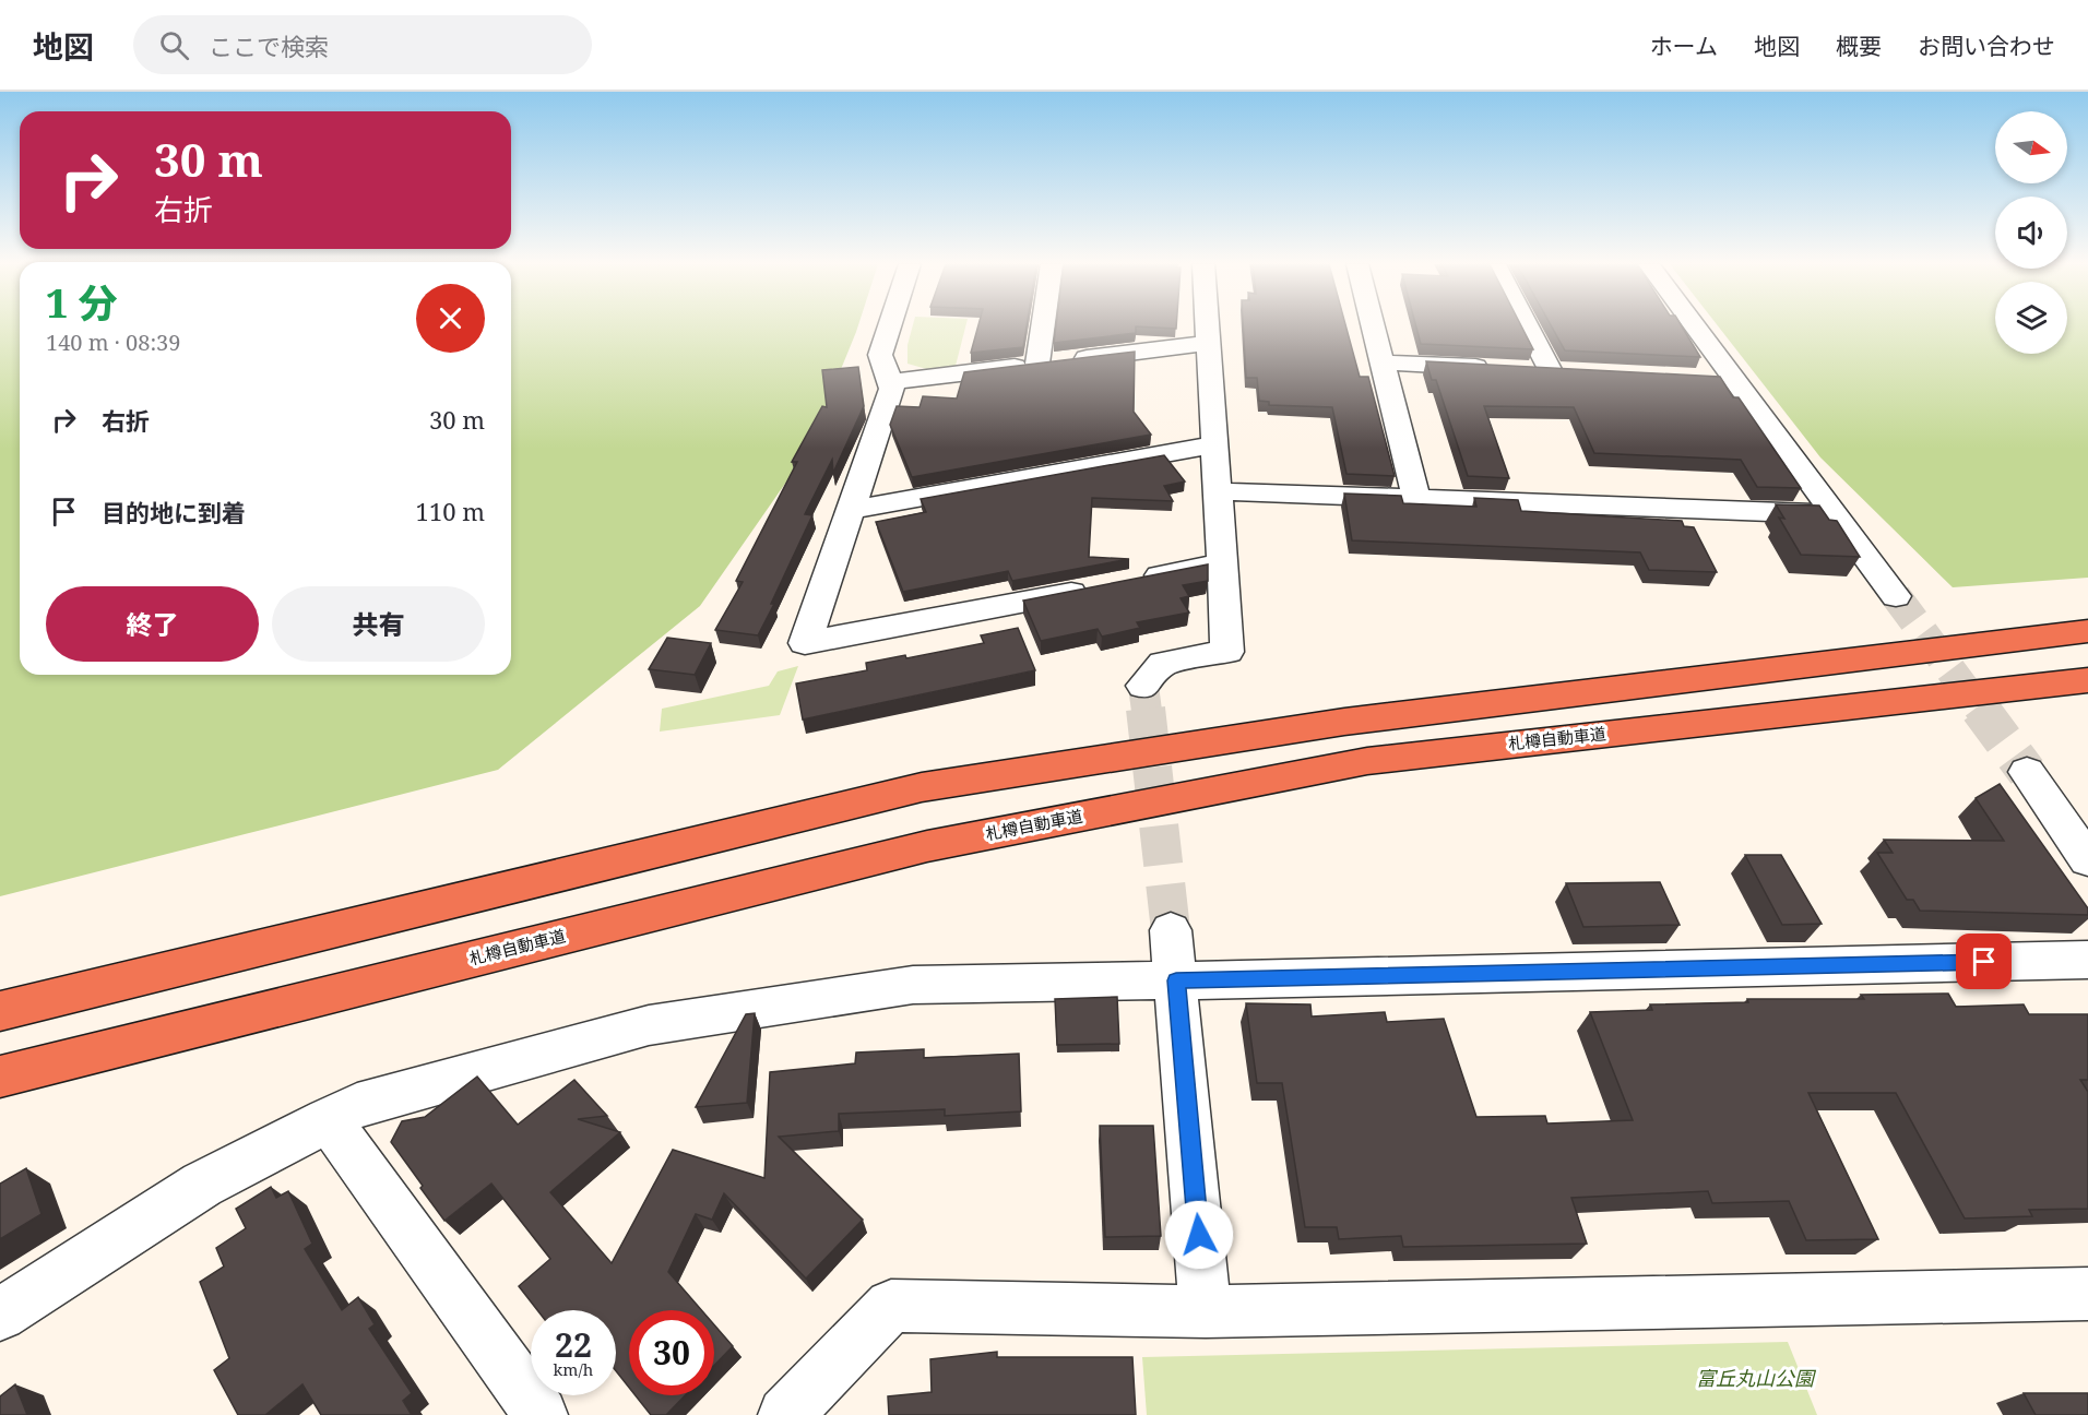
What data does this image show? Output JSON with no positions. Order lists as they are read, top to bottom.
{
  "streets": {
    "highway": ["札樽自動車道"]
  },
  "parks": ["富丘丸山公園"],
  "north": "right",
  "page": {
    "header": "地図",
    "search": "ここで検索",
    "nav": [
      "ホーム",
      "地図",
      "概要",
      "お問い合わせ"
    ],
    "turn": ["30 m", "右折"],
    "heading": ["1 分", "140 m · 08:39"],
    "list": [
      {
        "name": "右折",
        "value": "30 m"
      },
      {
        "name": "目的地に到着",
        "value": "110 m"
      }
    ],
    "buttons": ["終了", "共有"],
    "speed": "22 km/h",
    "limit": "30"
  }
}
